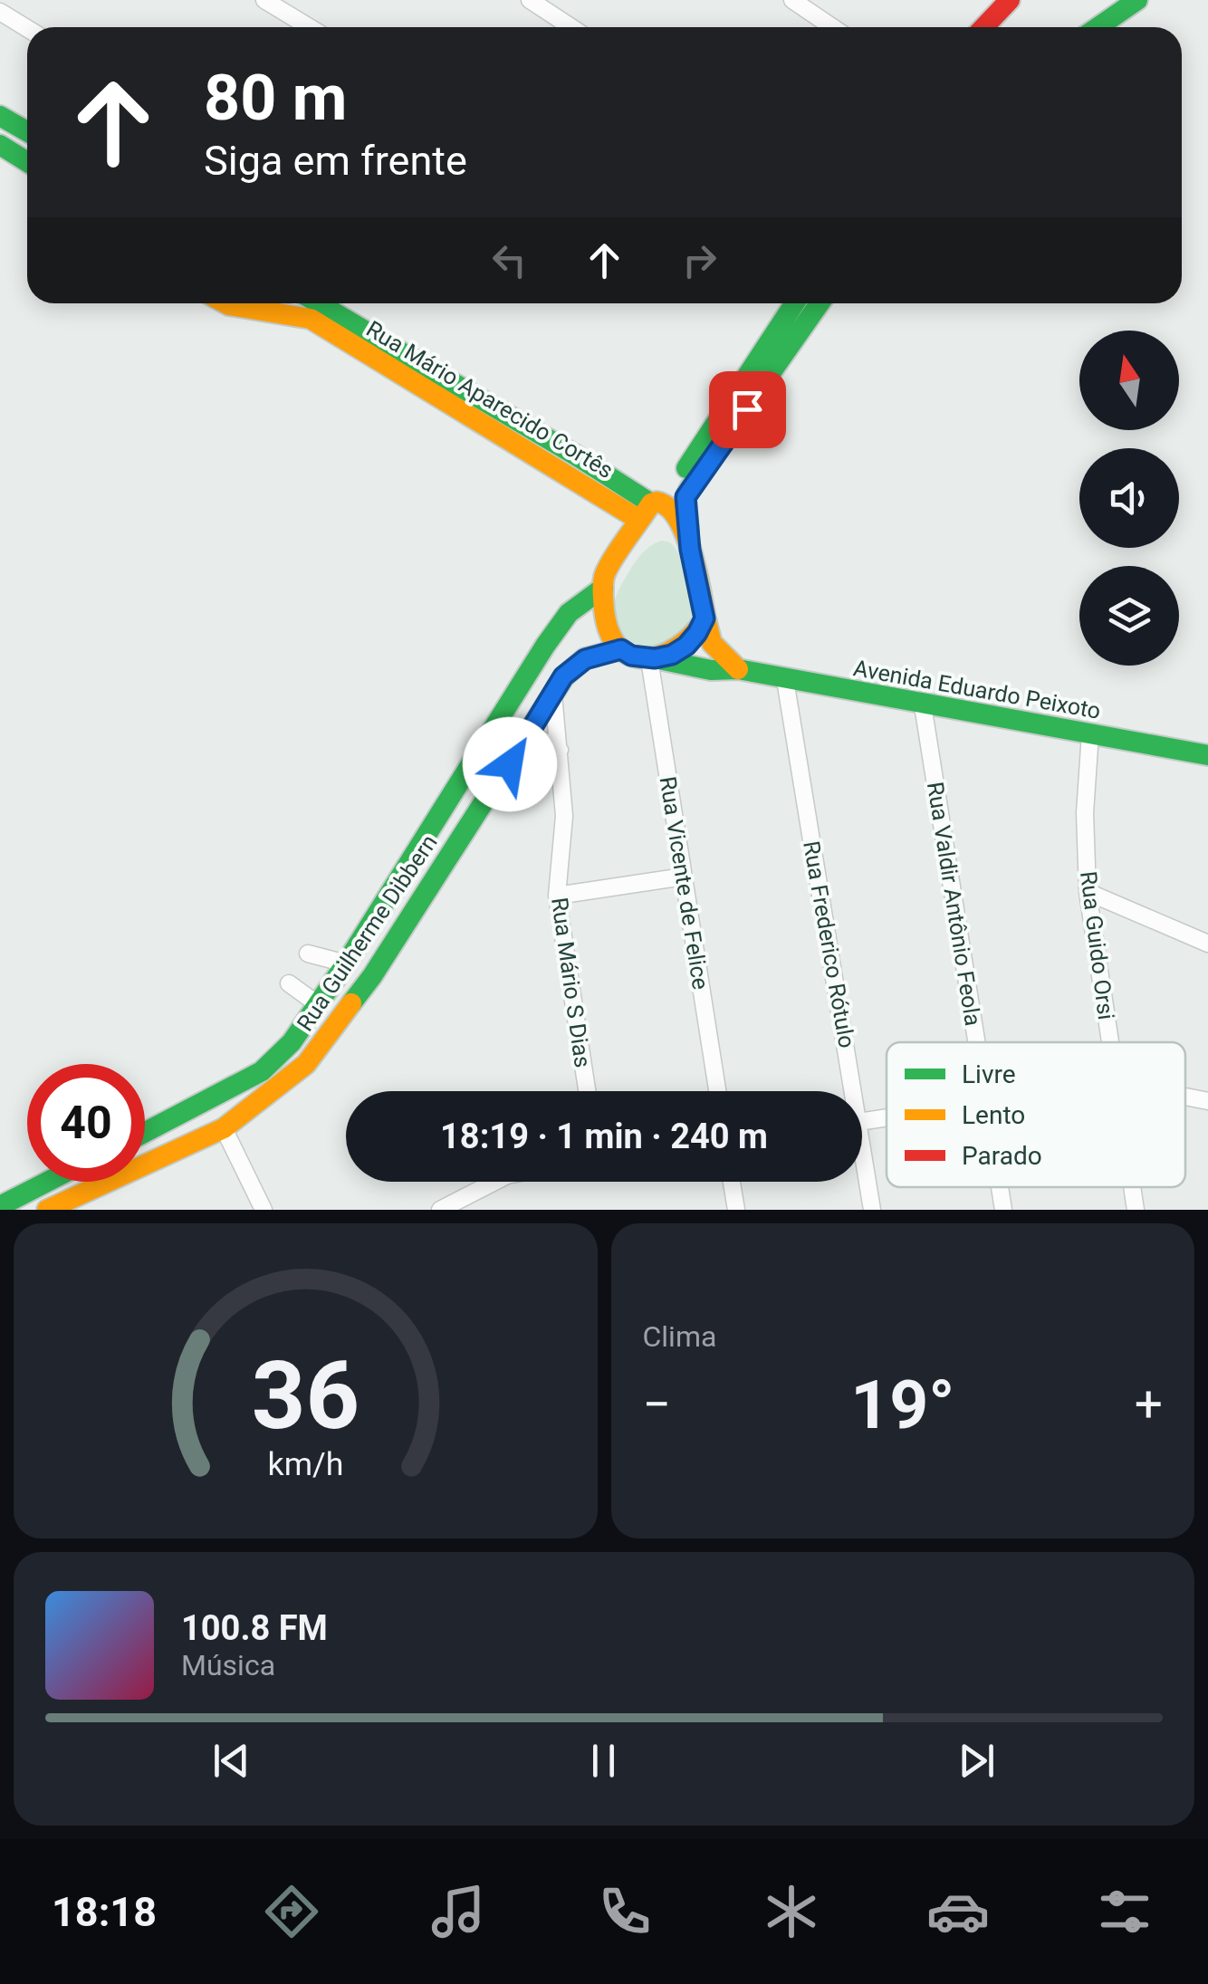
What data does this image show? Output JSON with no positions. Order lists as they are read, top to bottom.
{
  "streets": {
    "street": [
      "Rua Mário Aparecido Cortês",
      "Avenida Eduardo Peixoto",
      "Rua Vicente de Felice",
      "Rua Valdir Antônio Feola",
      "Rua Guilherme Dibbern",
      "Rua Frederico Rótulo",
      "Rua Guido Orsi",
      "Rua Mário S Dias"
    ]
  },
  "crossings": [
    ["Rua Mário Aparecido Cortês", "Avenida Eduardo Peixoto"],
    ["Rua Mário Aparecido Cortês", "Rua Vicente de Felice"],
    ["Rua Mário Aparecido Cortês", "Rua Guilherme Dibbern"],
    ["Avenida Eduardo Peixoto", "Rua Vicente de Felice"],
    ["Avenida Eduardo Peixoto", "Rua Valdir Antônio Feola"],
    ["Avenida Eduardo Peixoto", "Rua Guilherme Dibbern"],
    ["Avenida Eduardo Peixoto", "Rua Frederico Rótulo"],
    ["Avenida Eduardo Peixoto", "Rua Guido Orsi"],
    ["Rua Vicente de Felice", "Rua Guilherme Dibbern"],
    ["Rua Guilherme Dibbern", "Rua Mário S Dias"]
  ],
  "legend": ["Livre", "Lento", "Parado"],
  "north": "top",
  "page": {
    "turn": ["80 m", "Siga em frente"],
    "limit": "40",
    "trip": "18:19 · 1 min · 240 m",
    "tile": "Clima",
    "heat": ["−", "19°", "+"],
    "song": ["100.8 FM", "Música"],
    "tabs": "18:18",
    "gauge": ["36", "km/h"]
  }
}
